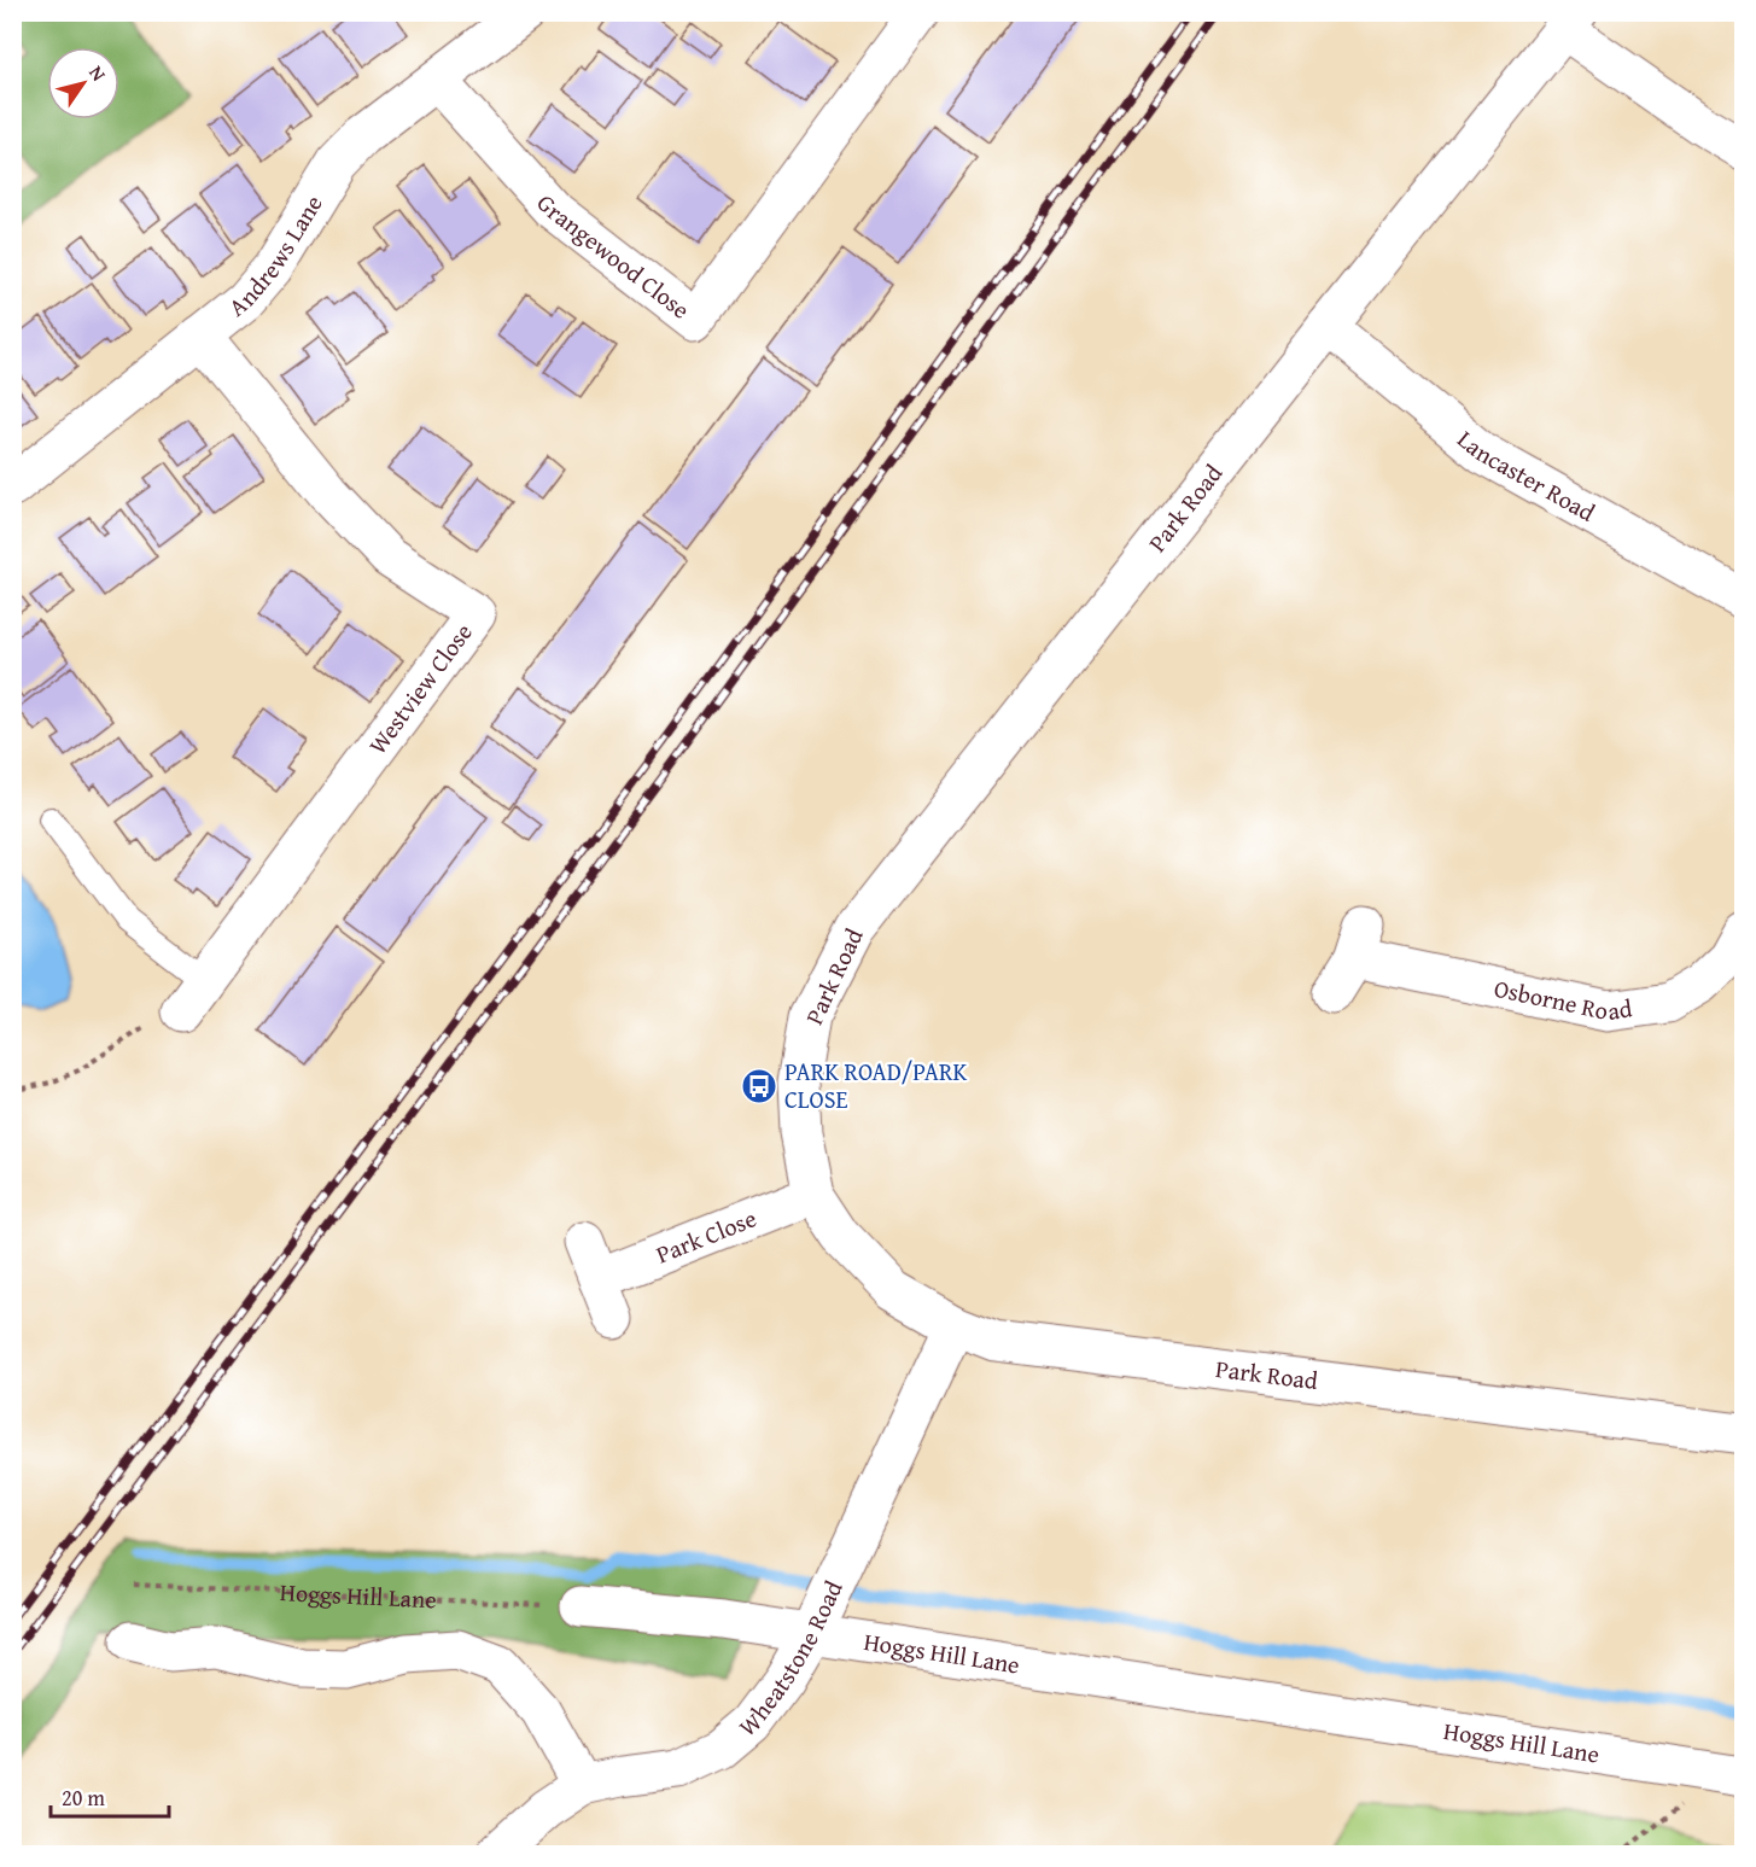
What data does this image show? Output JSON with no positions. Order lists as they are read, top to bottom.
{
  "streets": {
    "street": [
      "Andrews Lane",
      "Grangewood Close",
      "Lancaster Road",
      "Park Road",
      "Westview Close",
      "Osborne Road",
      "Park Close",
      "Hoggs Hill Lane",
      "Wheatstone Road"
    ]
  },
  "crossings": [
    ["Andrews Lane", "Grangewood Close"],
    ["Andrews Lane", "Westview Close"],
    ["Lancaster Road", "Park Road"],
    ["Park Road", "Park Close"],
    ["Park Road", "Wheatstone Road"],
    ["Hoggs Hill Lane", "Wheatstone Road"]
  ],
  "places": {
    "bus stop": ["PARK ROAD/PARK CLOSE"]
  },
  "scale_bar": "20 m",
  "north": "top right"
}
